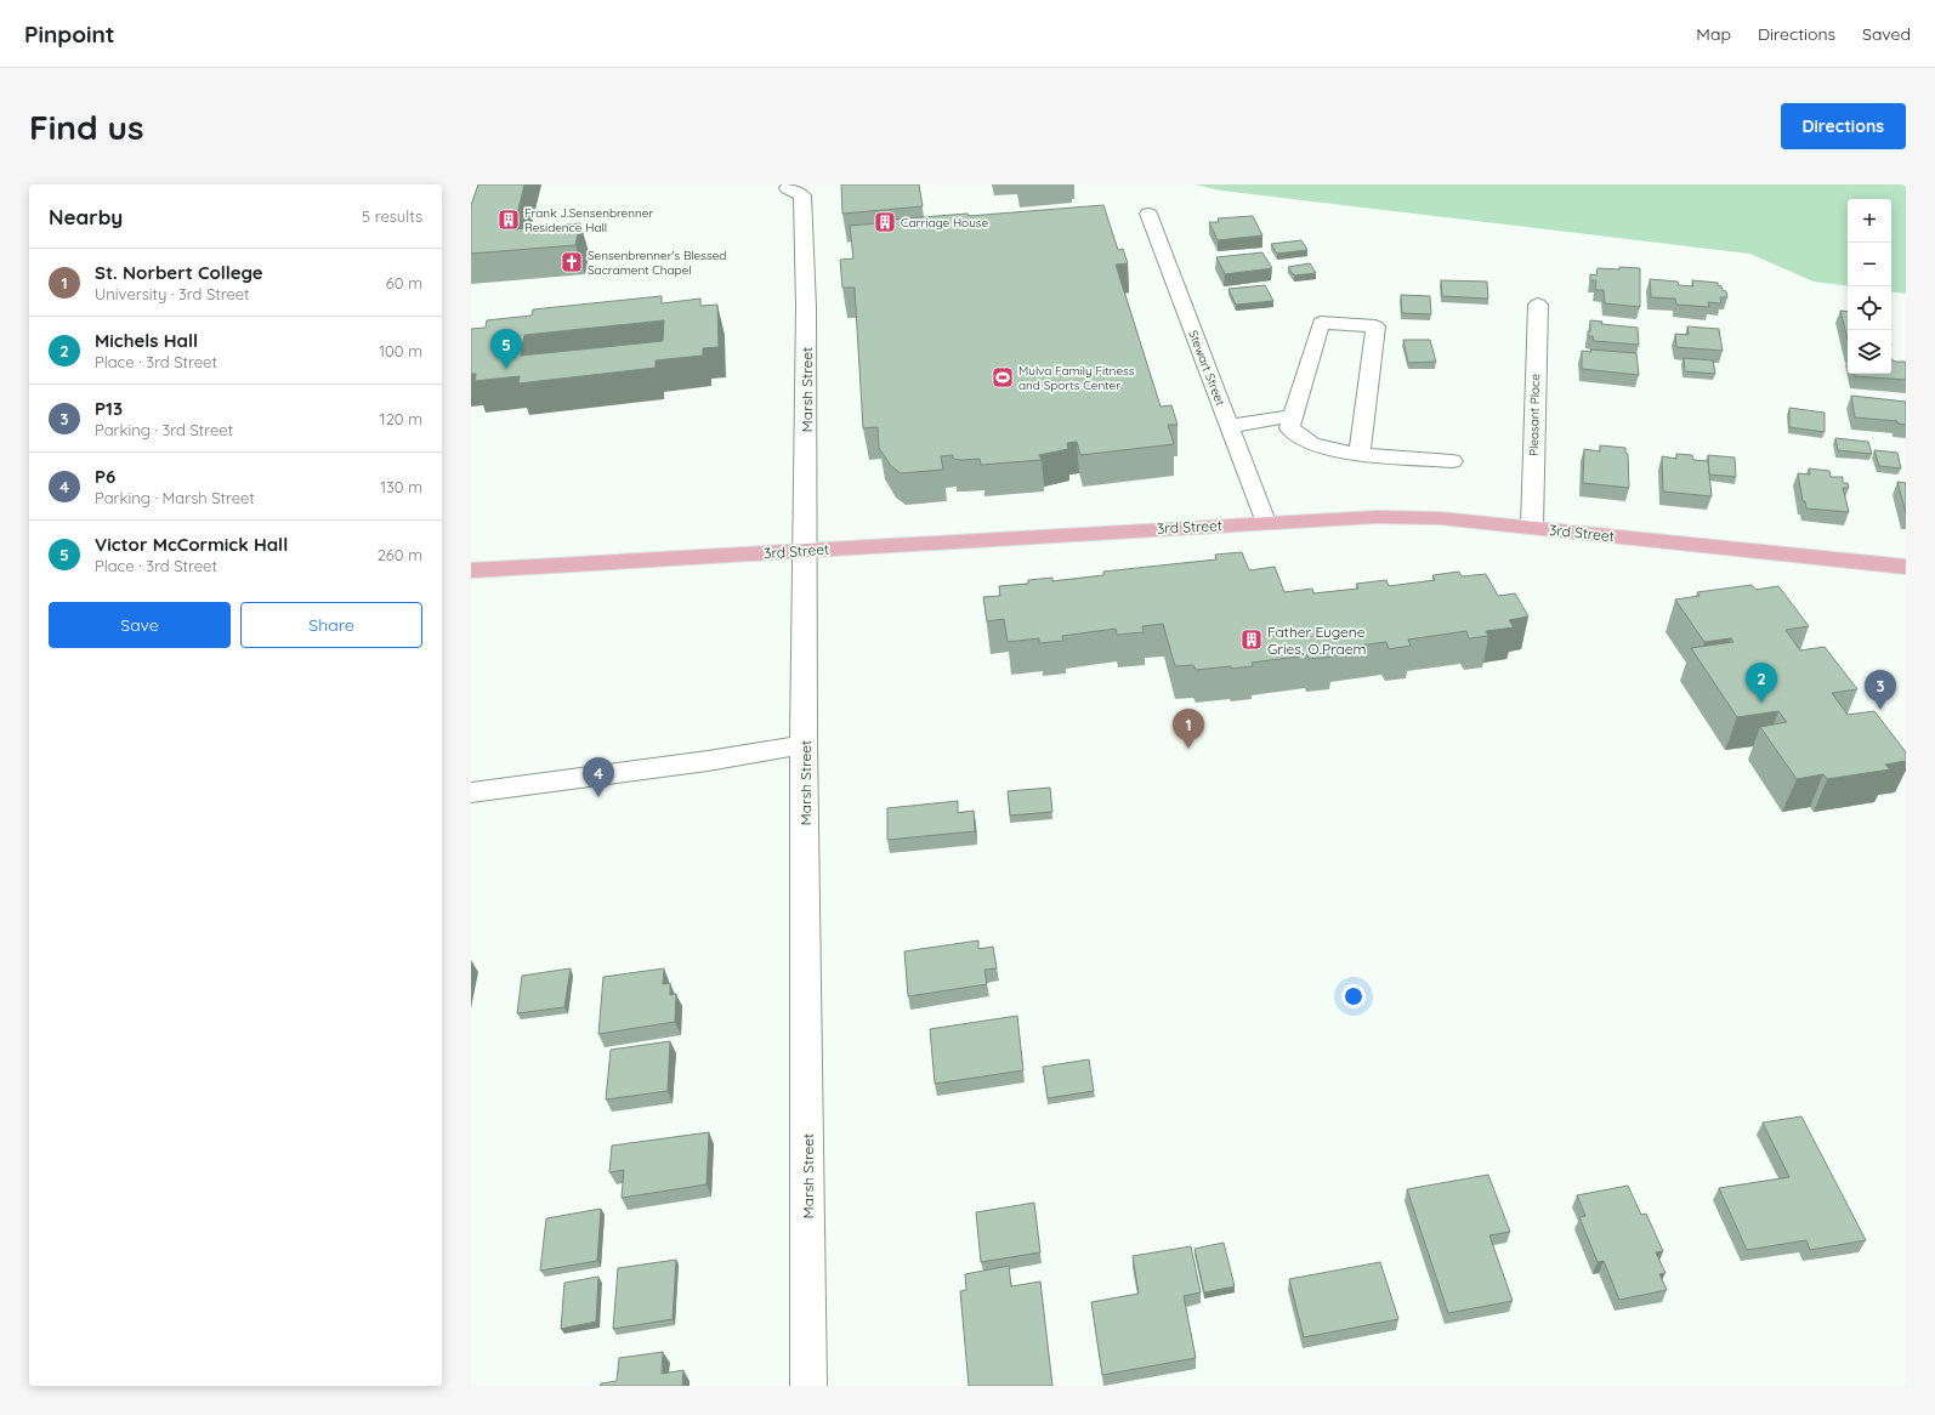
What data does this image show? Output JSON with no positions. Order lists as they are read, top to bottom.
{
  "streets": {
    "main road": ["3rd Street"],
    "street": ["Stewart Street", "Marsh Street", "Pleasant Place"]
  },
  "crossings": [
    ["Stewart Street", "3rd Street"],
    ["Marsh Street", "3rd Street"],
    ["Pleasant Place", "3rd Street"]
  ],
  "places": {
    "building": ["Frank J.Sensenbrenner Residence Hall", "Carriage House", "Father Eugene Gries, O.Praem"],
    "church": ["Sensenbrenner's Blessed Sacrament Chapel"],
    "sports": ["Mulva Family Fitness and Sports Center"]
  },
  "page": {
    "header": "Pinpoint",
    "nav": ["Map", "Directions", "Saved"],
    "buttons": [
      "Directions",
      ["Save", "Share"]
    ],
    "title": "Find us",
    "heading": ["Nearby", "5 results"],
    "map_buttons": ["+", "−"],
    "list": [
      {
        "mark": "1",
        "name": "St. Norbert College",
        "note": "University · 3rd Street",
        "value": "60 m"
      },
      {
        "mark": "2",
        "name": "Michels Hall",
        "note": "Place · 3rd Street",
        "value": "100 m"
      },
      {
        "mark": "3",
        "name": "P13",
        "note": "Parking · 3rd Street",
        "value": "120 m"
      },
      {
        "mark": "4",
        "name": "P6",
        "note": "Parking · Marsh Street",
        "value": "130 m"
      },
      {
        "mark": "5",
        "name": "Victor McCormick Hall",
        "note": "Place · 3rd Street",
        "value": "260 m"
      }
    ],
    "pins": [
      "5",
      "2",
      "3",
      "1",
      "4"
    ]
  }
}
